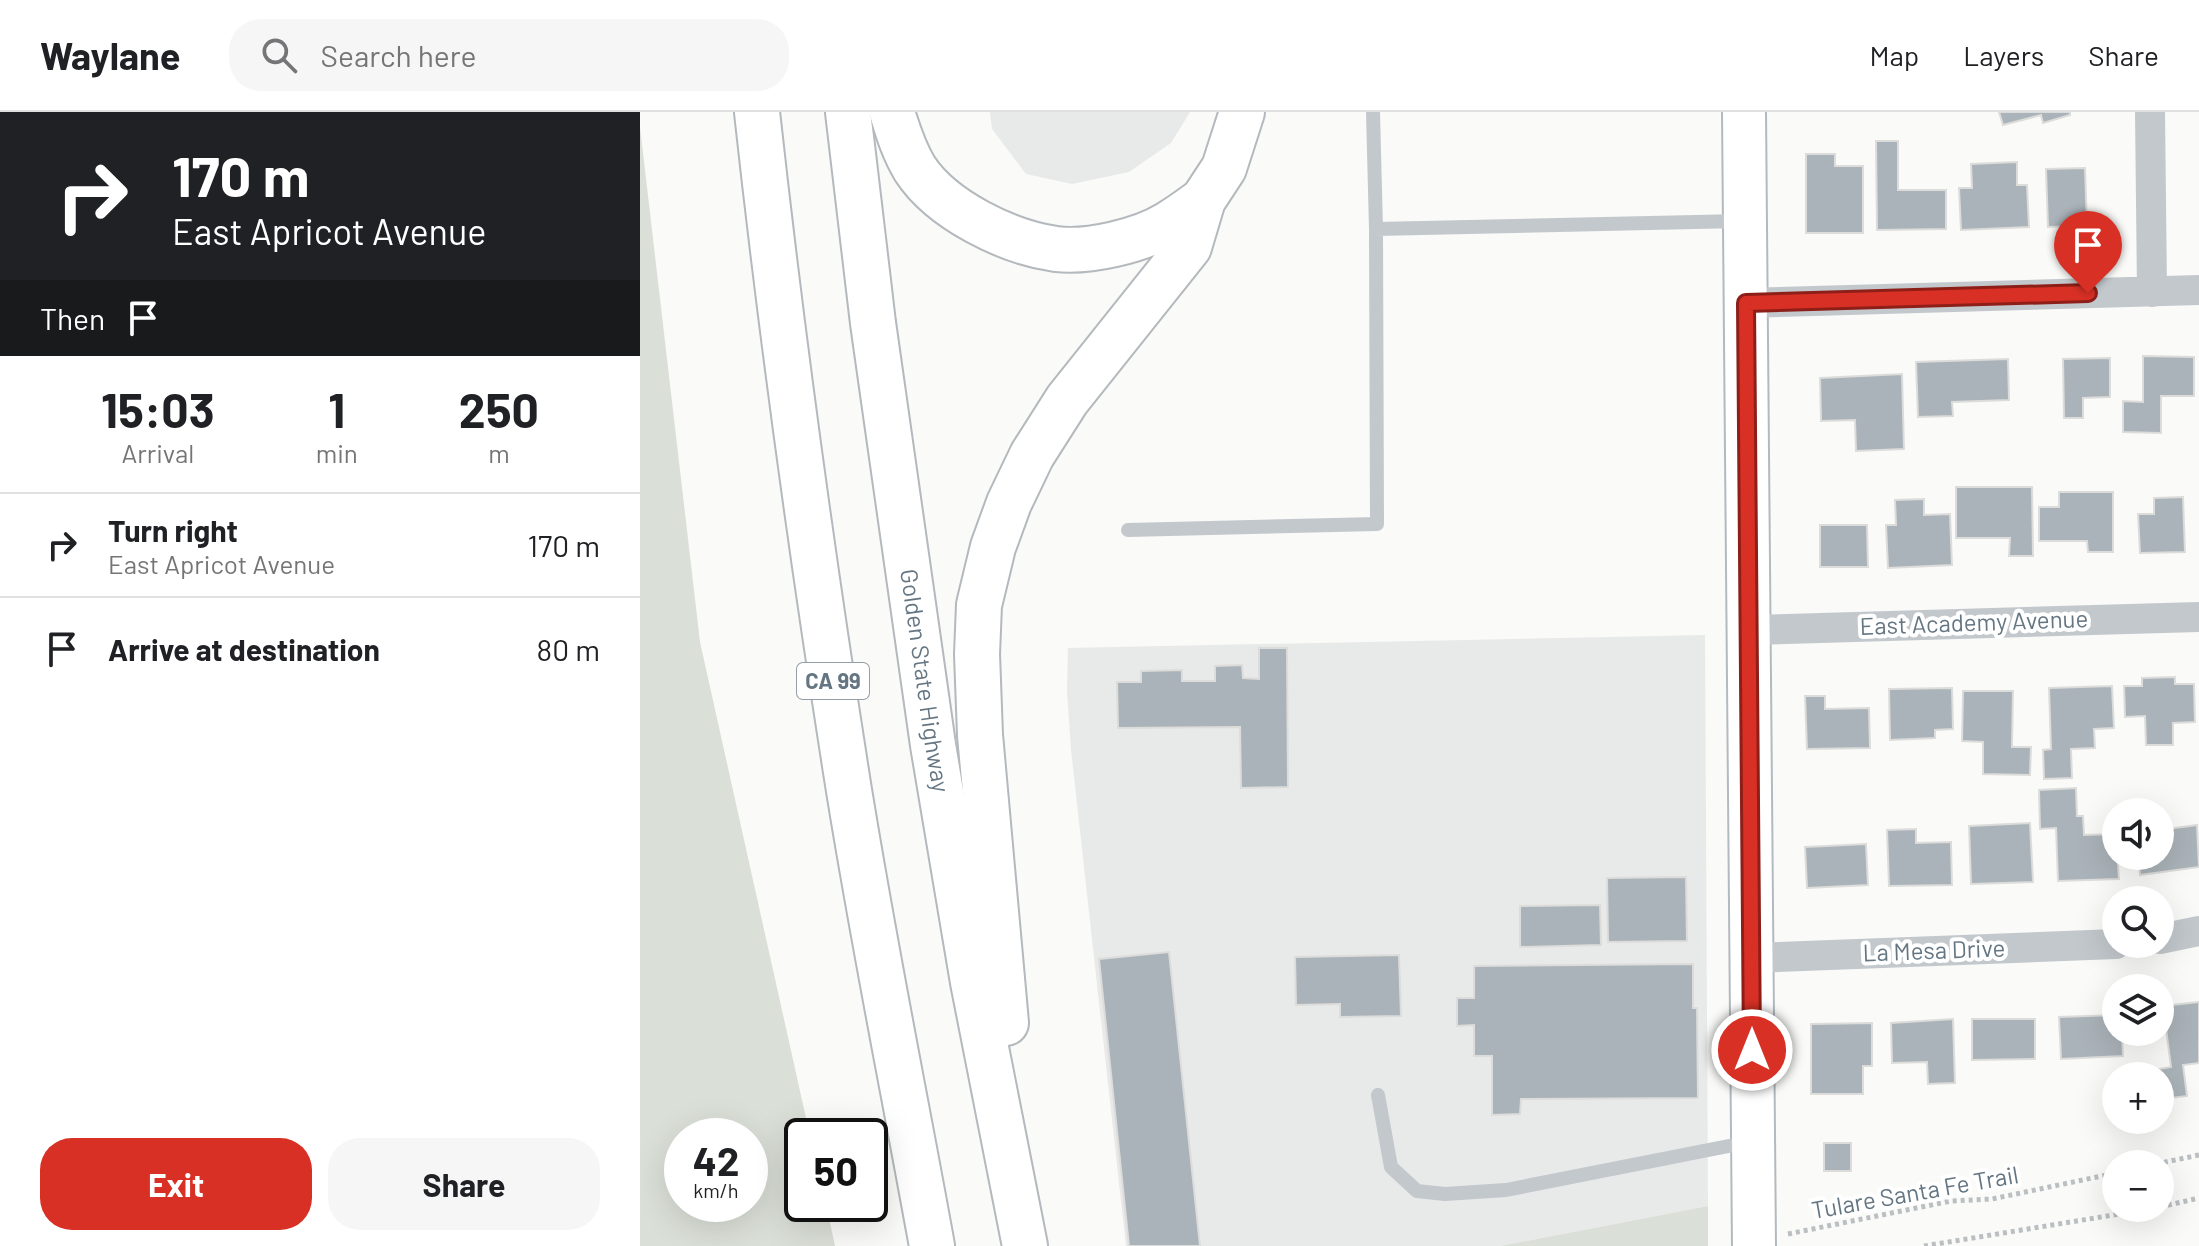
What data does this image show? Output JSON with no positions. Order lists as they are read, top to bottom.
{
  "streets": {
    "highway": ["CA 99", "Golden State Highway"],
    "street": ["East Academy Avenue", "La Mesa Drive"],
    "path": ["Tulare Santa Fe Trail"]
  },
  "page": {
    "header": "Waylane",
    "search": "Search here",
    "nav": ["Map", "Layers", "Share"],
    "turn": ["170 m", "East Apricot Avenue"],
    "then": "Then",
    "eta": [
      "15:03",
      "Arrival",
      "1",
      "min",
      "250",
      "m"
    ],
    "list": [
      {
        "name": "Turn right",
        "note": "East Apricot Avenue",
        "value": "170 m"
      },
      {
        "name": "Arrive at destination",
        "value": "80 m"
      }
    ],
    "map_buttons": ["+", "−"],
    "speed": "42 km/h",
    "limit": "50",
    "buttons": ["Exit", "Share"]
  }
}
